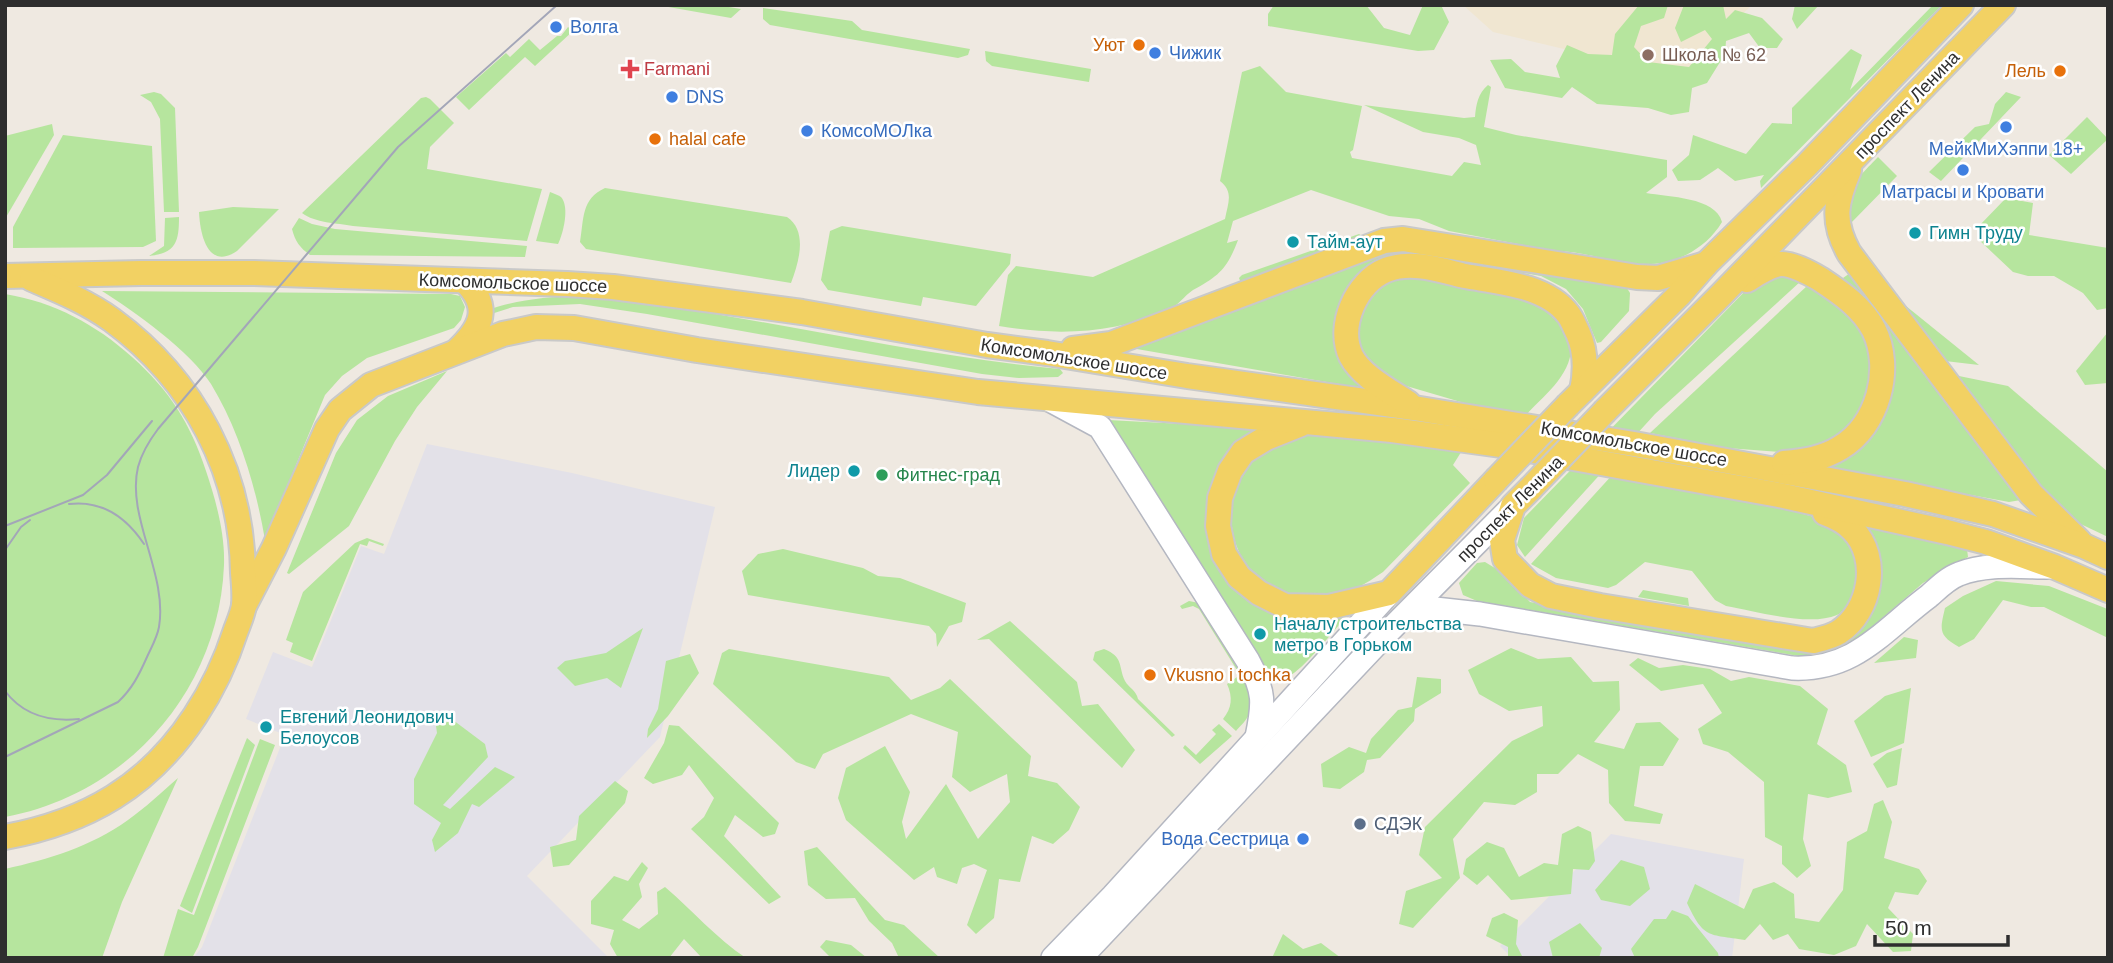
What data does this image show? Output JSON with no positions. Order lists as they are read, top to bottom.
{
  "streets": {
    "main road": ["проспект Ленина", "Комсомольское шоссе"]
  },
  "places": {
    "other": [
      "Волга",
      "Уют",
      "Чижик",
      "Школа № 62",
      "Лель",
      "DNS",
      "МейкМиХэппи 18+",
      "КомсоМОЛка",
      "halal cafe",
      "Матрасы и Кровати",
      "Гимн Труду",
      "Тайм-аут",
      "Лидер",
      "Фитнес-град",
      "Началу строительства метро в Горьком",
      "Vkusno i tochka",
      "Евгений Леонидович Белоусов",
      "СДЭК",
      "Вода Сестрица"
    ],
    "health": ["Farmani"]
  },
  "scale_bar": "50 m"
}
